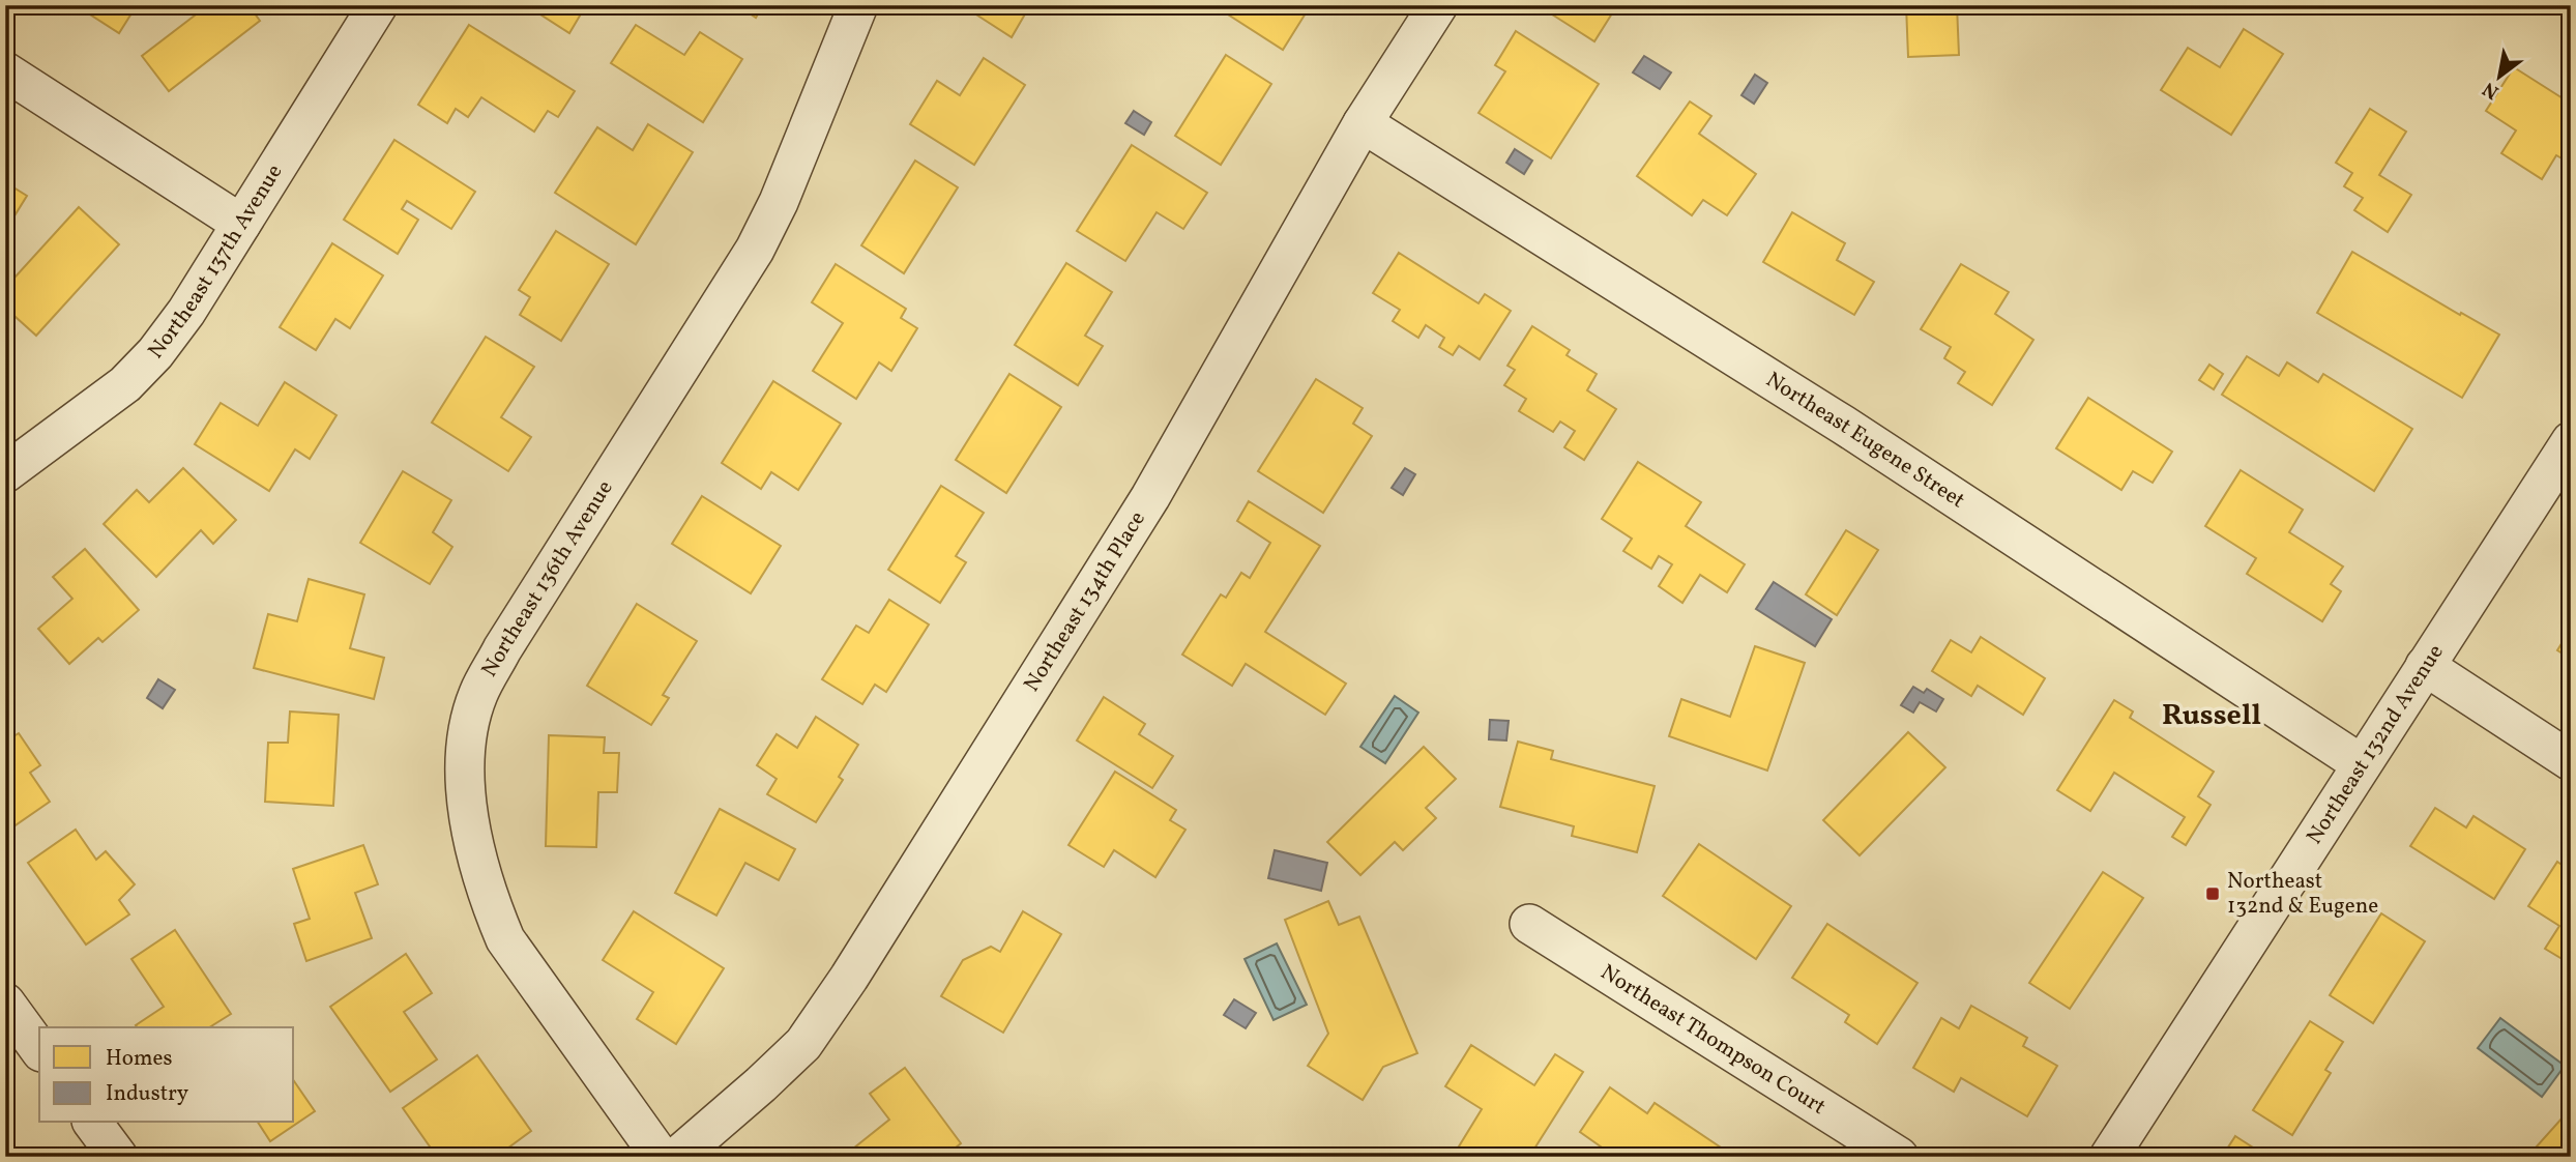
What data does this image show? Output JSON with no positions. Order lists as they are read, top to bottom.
{
  "streets": {
    "street": [
      "Northeast 137th Avenue",
      "Northeast Eugene Street",
      "Northeast 136th Avenue",
      "Northeast 134th Place",
      "Northeast 132nd Avenue",
      "Northeast Thompson Court"
    ]
  },
  "crossings": [
    ["Northeast Eugene Street", "Northeast 134th Place"],
    ["Northeast Eugene Street", "Northeast 132nd Avenue"]
  ],
  "districts": ["Russell"],
  "places": {
    "transit": ["Northeast 132nd & Eugene"]
  },
  "legend": ["Homes", "Industry"],
  "north": "bottom left"
}
